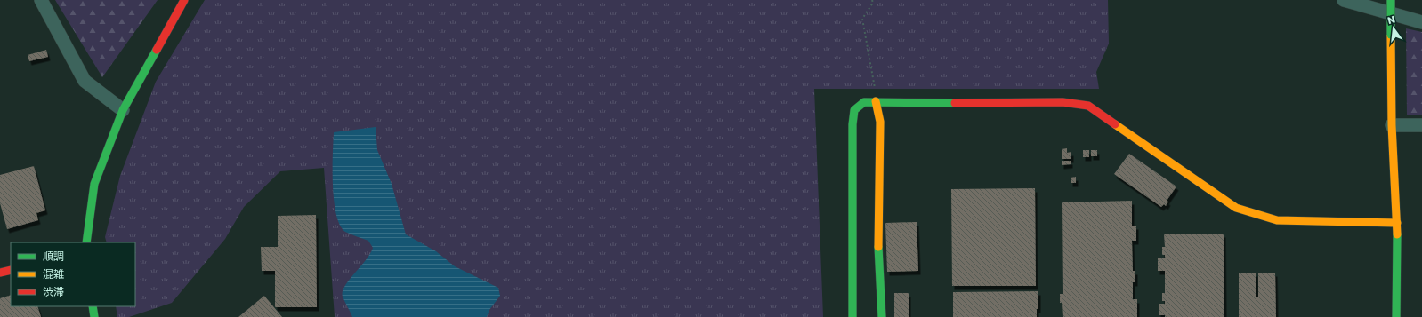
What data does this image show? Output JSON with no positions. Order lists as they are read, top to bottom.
{
  "legend": ["順調", "混雑", "渋滞"],
  "north": "top"
}
